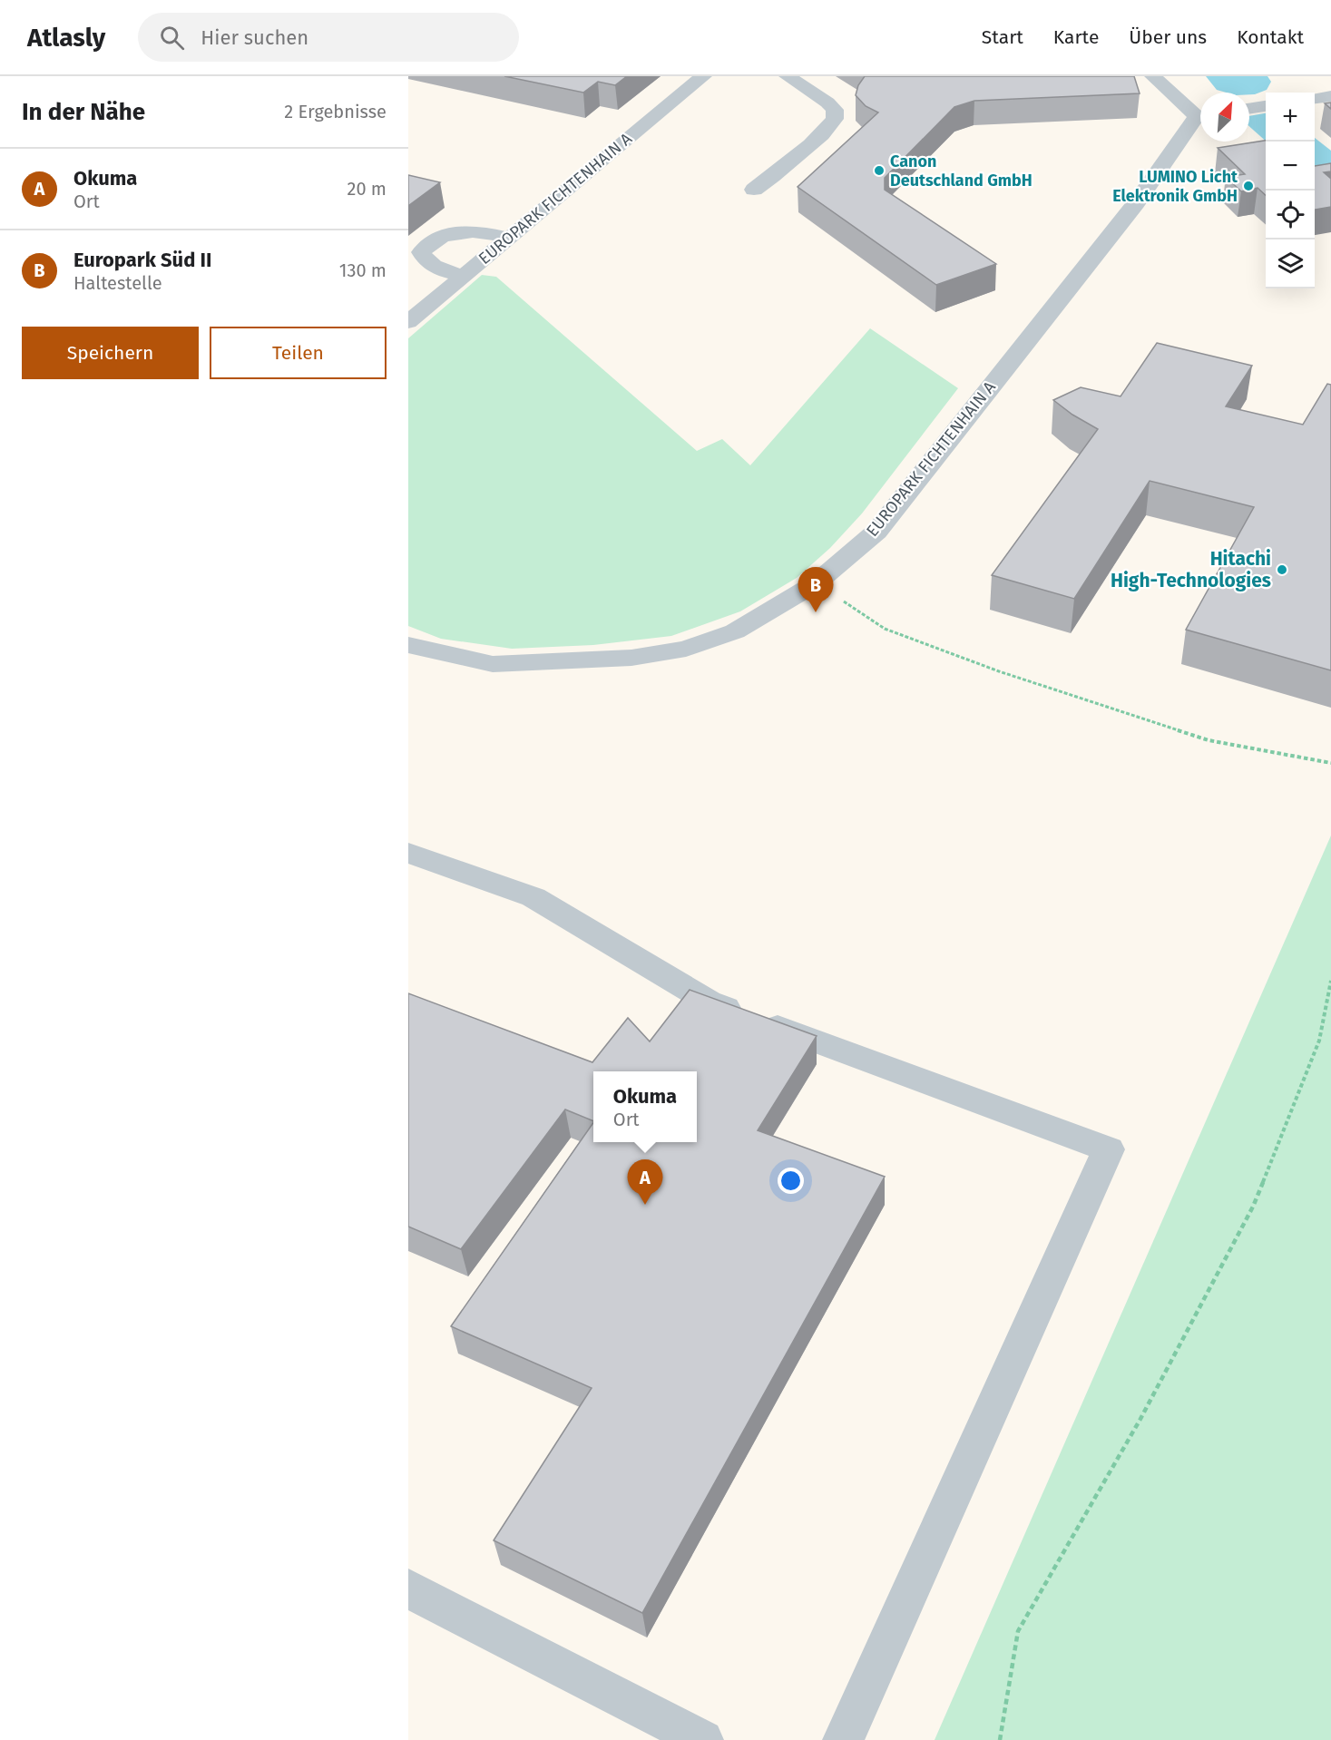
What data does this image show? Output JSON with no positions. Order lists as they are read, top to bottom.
{
  "streets": {
    "street": ["EUROPARK FICHTENHAIN A"]
  },
  "places": ["Canon Deutschland GmbH", "LUMINO Licht Elektronik GmbH", "Hitachi High-Technologies"],
  "north": "top right",
  "page": {
    "header": "Atlasly",
    "search": "Hier suchen",
    "nav": [
      "Start",
      "Karte",
      "Über uns",
      "Kontakt"
    ],
    "heading": ["In der Nähe", "2 Ergebnisse"],
    "map_buttons": ["+", "−"],
    "list": [
      {
        "mark": "A",
        "name": "Okuma",
        "note": "Ort",
        "value": "20 m"
      },
      {
        "mark": "B",
        "name": "Europark Süd II",
        "note": "Haltestelle",
        "value": "130 m"
      }
    ],
    "buttons": ["Speichern", "Teilen"],
    "pins": ["B", "A"],
    "popup": ["Okuma", "Ort"]
  }
}
